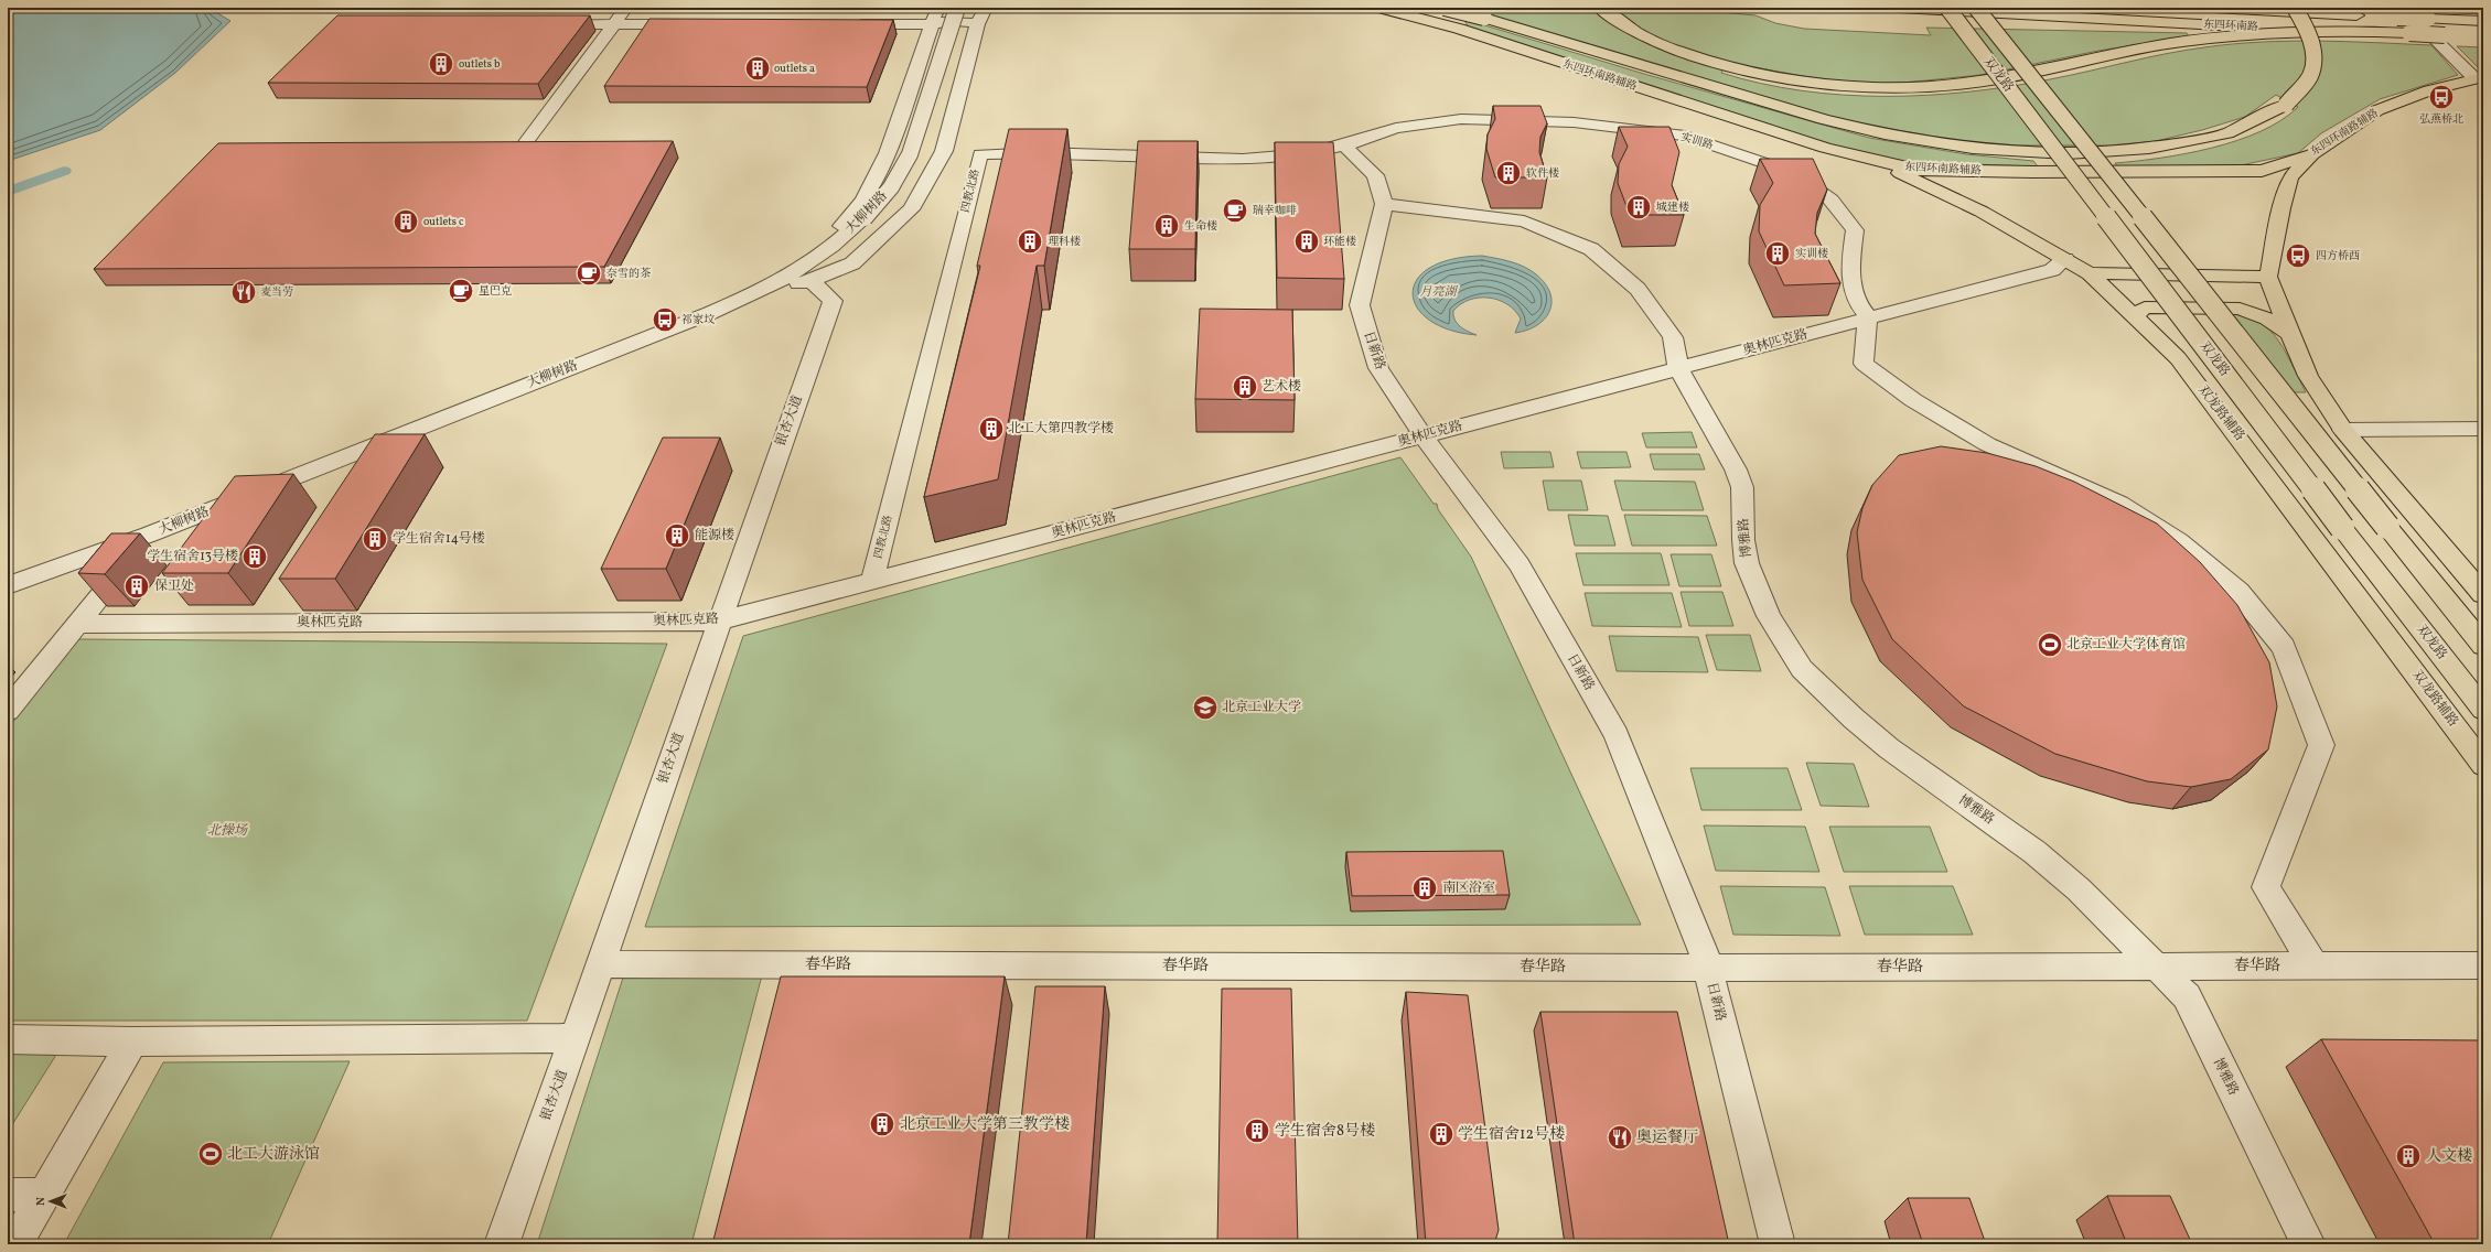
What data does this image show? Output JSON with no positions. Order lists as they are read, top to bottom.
{
  "streets": {
    "main road": [
      "东四环南路",
      "东四环南路辅路",
      "双龙路",
      "双龙路辅路"
    ],
    "street": [
      "实训路",
      "四教北路",
      "大柳树路",
      "奥林匹克路",
      "日新路",
      "银杏大道",
      "博雅路",
      "春华路"
    ]
  },
  "crossings": [
    ["东四环南路辅路", "双龙路辅路"],
    ["实训路", "四教北路"],
    ["实训路", "奥林匹克路"],
    ["四教北路", "奥林匹克路"],
    ["奥林匹克路", "日新路"],
    ["奥林匹克路", "双龙路辅路"],
    ["奥林匹克路", "银杏大道"],
    ["奥林匹克路", "博雅路"],
    ["日新路", "博雅路"],
    ["日新路", "春华路"],
    ["银杏大道", "春华路"],
    ["博雅路", "春华路"]
  ],
  "water": ["月亮湖"],
  "parks": ["北操场"],
  "places": {
    "building": [
      "outlets b",
      "outlets a",
      "软件楼",
      "城建楼",
      "outlets c",
      "生命楼",
      "理科楼",
      "环能楼",
      "实训楼",
      "艺术楼",
      "北工大第四教学楼",
      "能源楼",
      "学生宿舍14号楼",
      "学生宿舍13号楼",
      "保卫处",
      "南区浴室",
      "北京工业大学第三教学楼",
      "学生宿舍8号楼",
      "学生宿舍12号楼",
      "人文楼"
    ],
    "bus stop": ["弘燕桥北", "四方桥西", "祁家坟"],
    "cafe": ["瑞幸咖啡", "奈雪的茶", "星巴克"],
    "restaurant": ["麦当劳", "奥运餐厅"],
    "sports": ["北京工业大学体育馆", "北工大游泳馆"],
    "school or university": ["北京工业大学"]
  },
  "north": "left"
}
